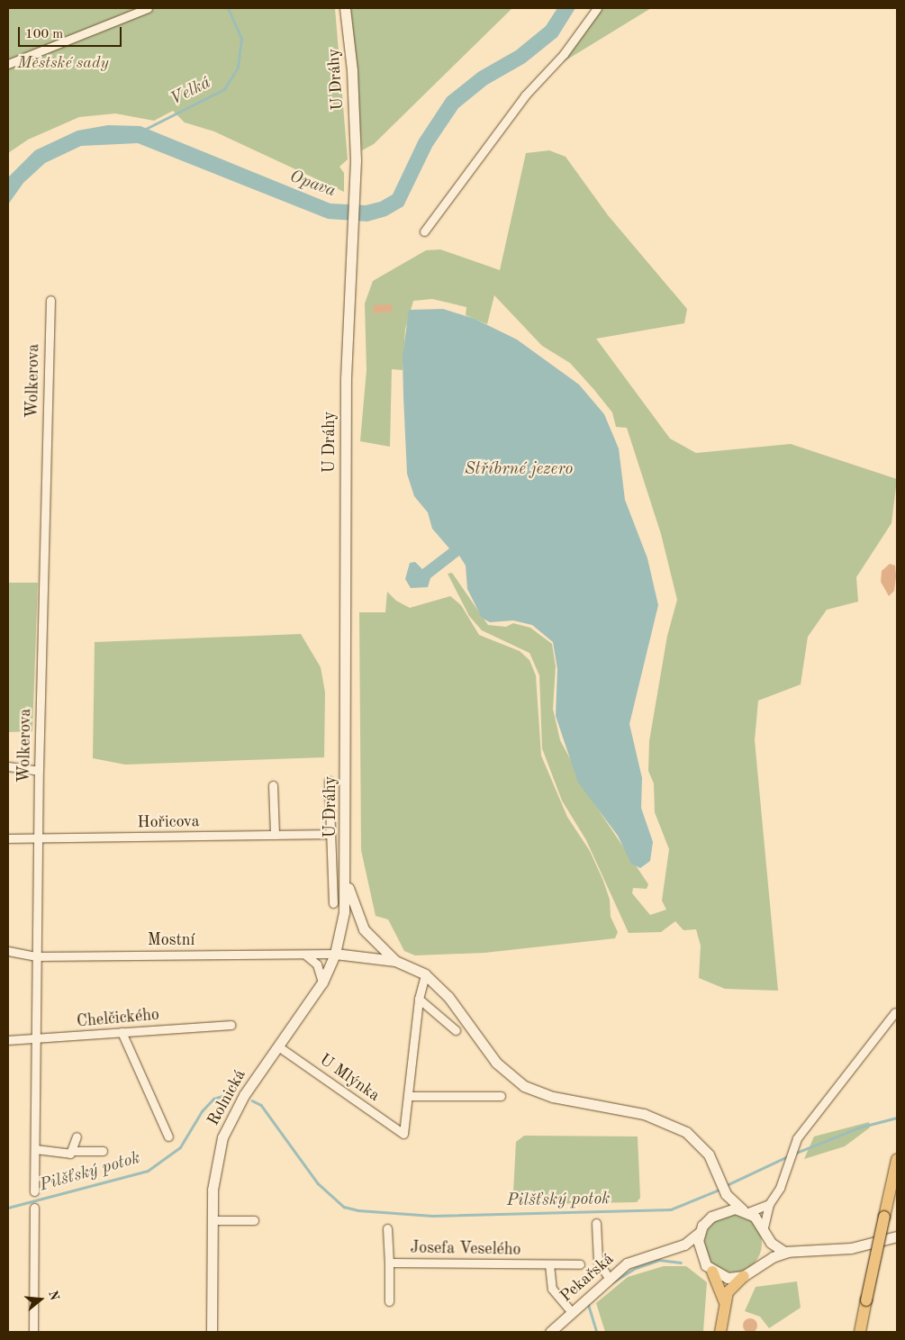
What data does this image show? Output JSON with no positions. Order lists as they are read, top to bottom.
{
  "streets": {
    "street": [
      "U Dráhy",
      "Wolkerova",
      "Hořicova",
      "Mostní",
      "Chelčického",
      "U Mlýnka",
      "Rolnická",
      "Josefa Veselého",
      "Pekařská"
    ]
  },
  "crossings": [
    ["U Dráhy", "Mostní"],
    ["U Dráhy", "Rolnická"],
    ["Wolkerova", "Hořicova"],
    ["Wolkerova", "Mostní"],
    ["Wolkerova", "Chelčického"],
    ["Mostní", "Rolnická"],
    ["U Mlýnka", "Rolnická"]
  ],
  "water": [
    "Velká",
    "Opava",
    "Stříbrné jezero",
    "Pilšťský potok"
  ],
  "parks": ["Městské sady"],
  "scale_bar": "100 m",
  "north": "right"
}
